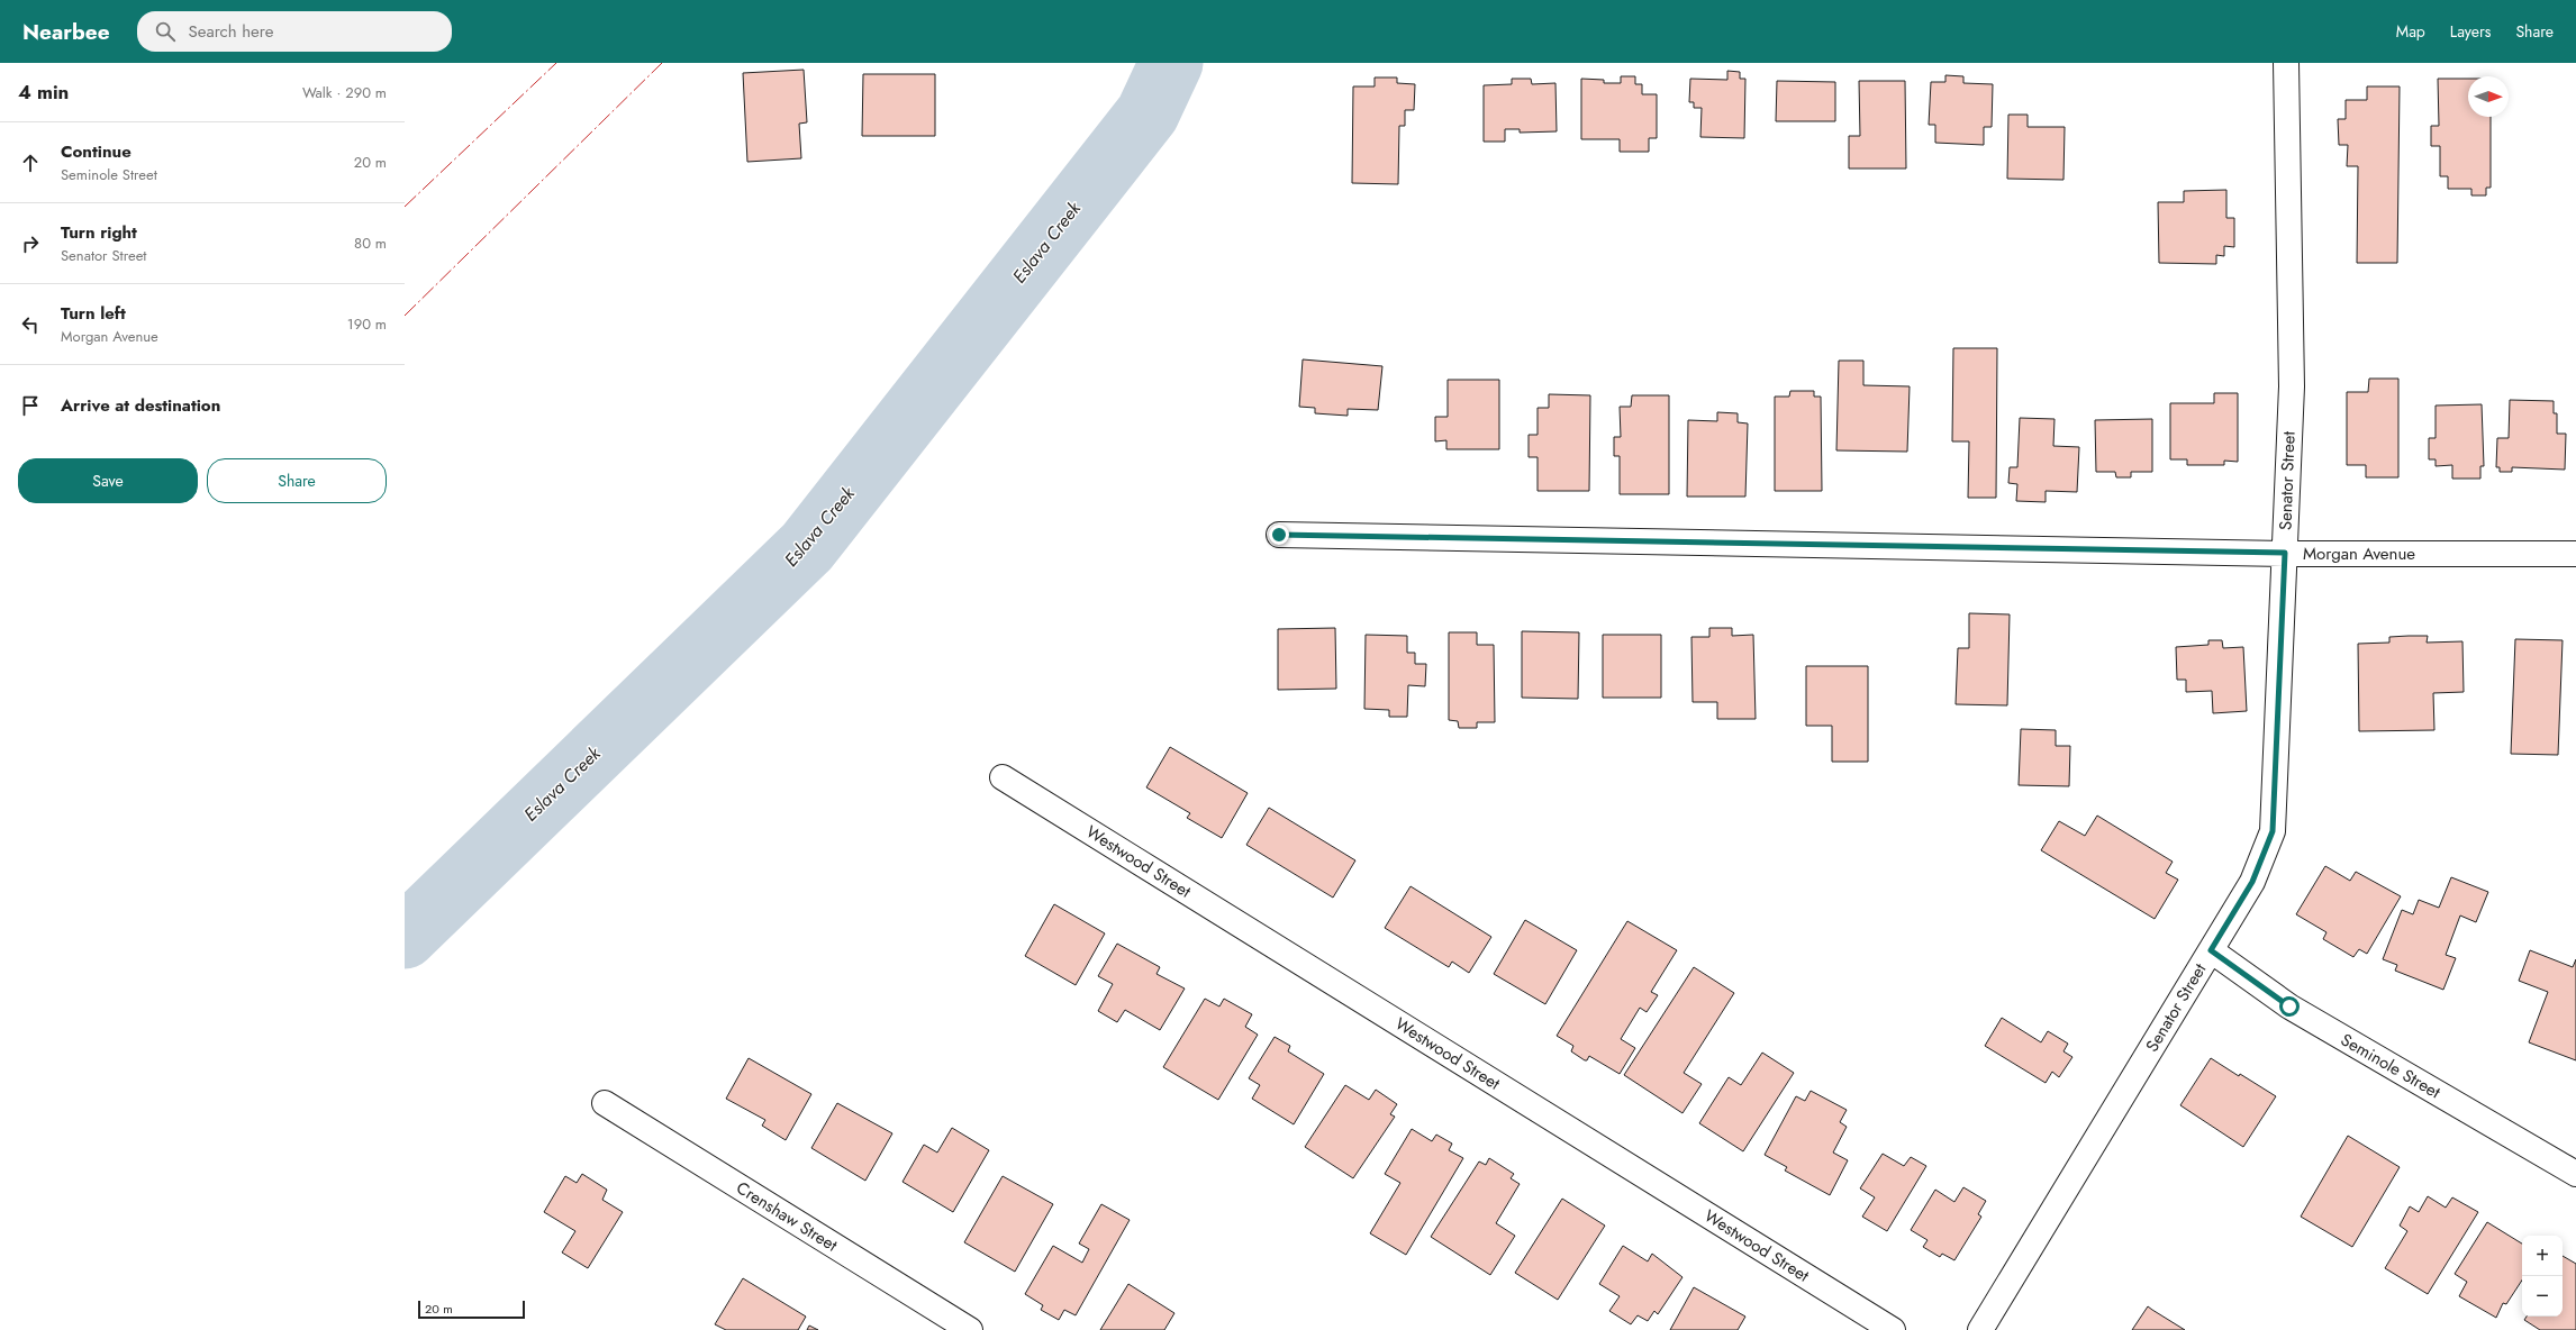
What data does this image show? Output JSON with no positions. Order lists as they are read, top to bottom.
{
  "streets": {
    "street": [
      "Senator Street",
      "Morgan Avenue",
      "Westwood Street",
      "Seminole Street",
      "Crenshaw Street"
    ]
  },
  "crossings": [
    ["Senator Street", "Morgan Avenue"],
    ["Senator Street", "Seminole Street"]
  ],
  "water": ["Eslava Creek"],
  "scale_bar": "20 m",
  "north": "right",
  "page": {
    "header": "Nearbee",
    "search": "Search here",
    "nav": ["Map", "Layers", "Share"],
    "heading": ["4 min", "Walk · 290 m"],
    "list": [
      ["Continue", "Seminole Street", "20 m"],
      ["Turn right", "Senator Street", "80 m"],
      ["Turn left", "Morgan Avenue", "190 m"],
      "Arrive at destination"
    ],
    "buttons": ["Save", "Share"],
    "map_buttons": ["+", "−"],
    "scale": "20 m"
  }
}
